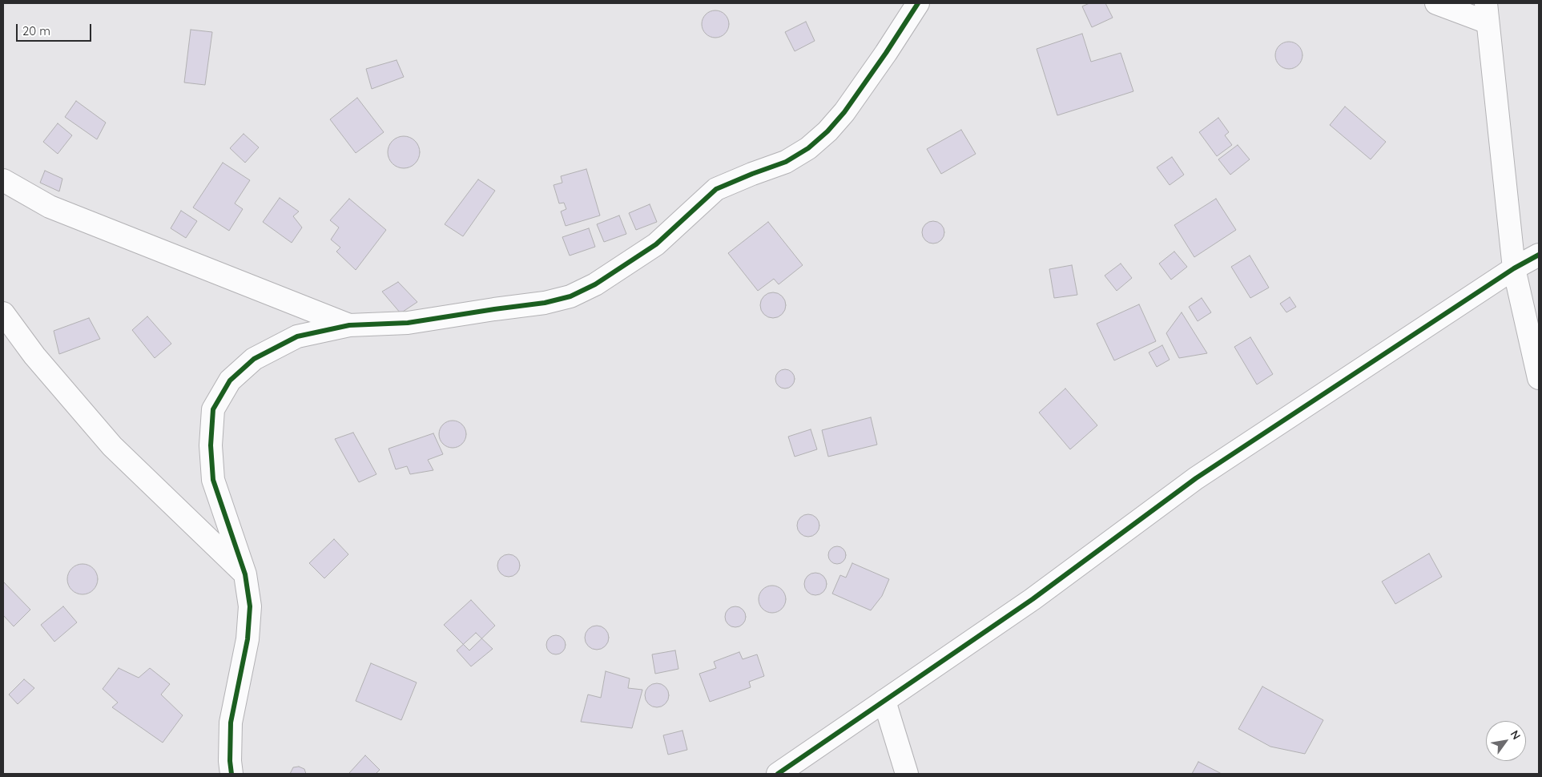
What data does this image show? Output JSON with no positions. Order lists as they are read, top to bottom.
{
  "scale_bar": "20 m",
  "north": "top right"
}
